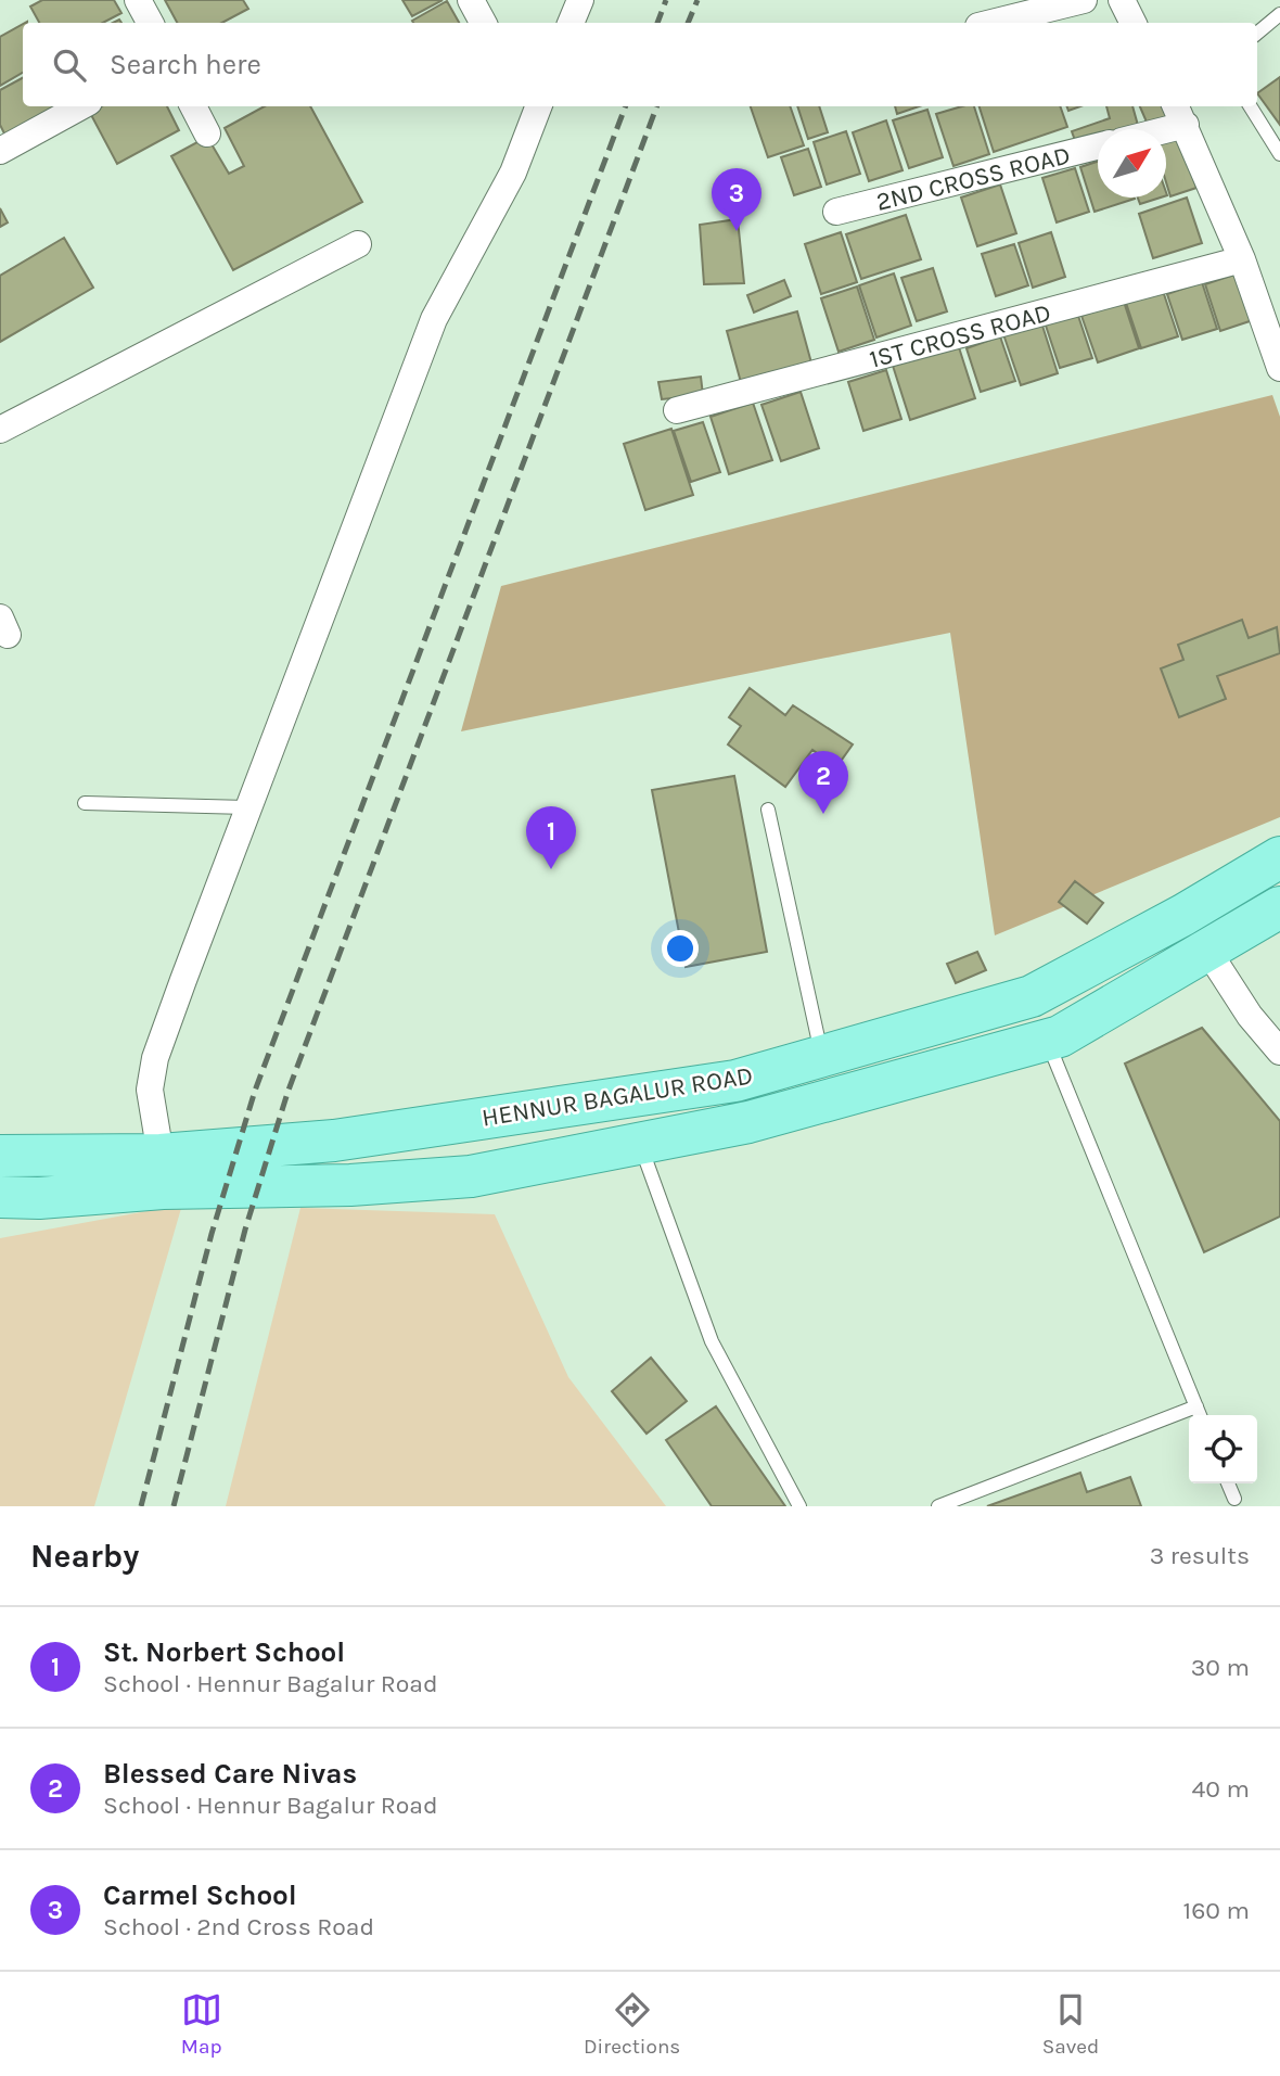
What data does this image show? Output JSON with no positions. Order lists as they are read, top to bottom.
{
  "streets": {
    "main road": ["HENNUR BAGALUR ROAD"],
    "street": ["2ND CROSS ROAD", "1ST CROSS ROAD"]
  },
  "north": "top right",
  "page": {
    "search": "Search here",
    "pins": ["3", "2", "1"],
    "heading": ["Nearby", "3 results"],
    "list": [
      {
        "mark": "1",
        "name": "St. Norbert School",
        "note": "School · Hennur Bagalur Road",
        "value": "30 m"
      },
      {
        "mark": "2",
        "name": "Blessed Care Nivas",
        "note": "School · Hennur Bagalur Road",
        "value": "40 m"
      },
      {
        "mark": "3",
        "name": "Carmel School",
        "note": "School · 2nd Cross Road",
        "value": "160 m"
      }
    ],
    "nav": ["Map", "Directions", "Saved"]
  }
}
